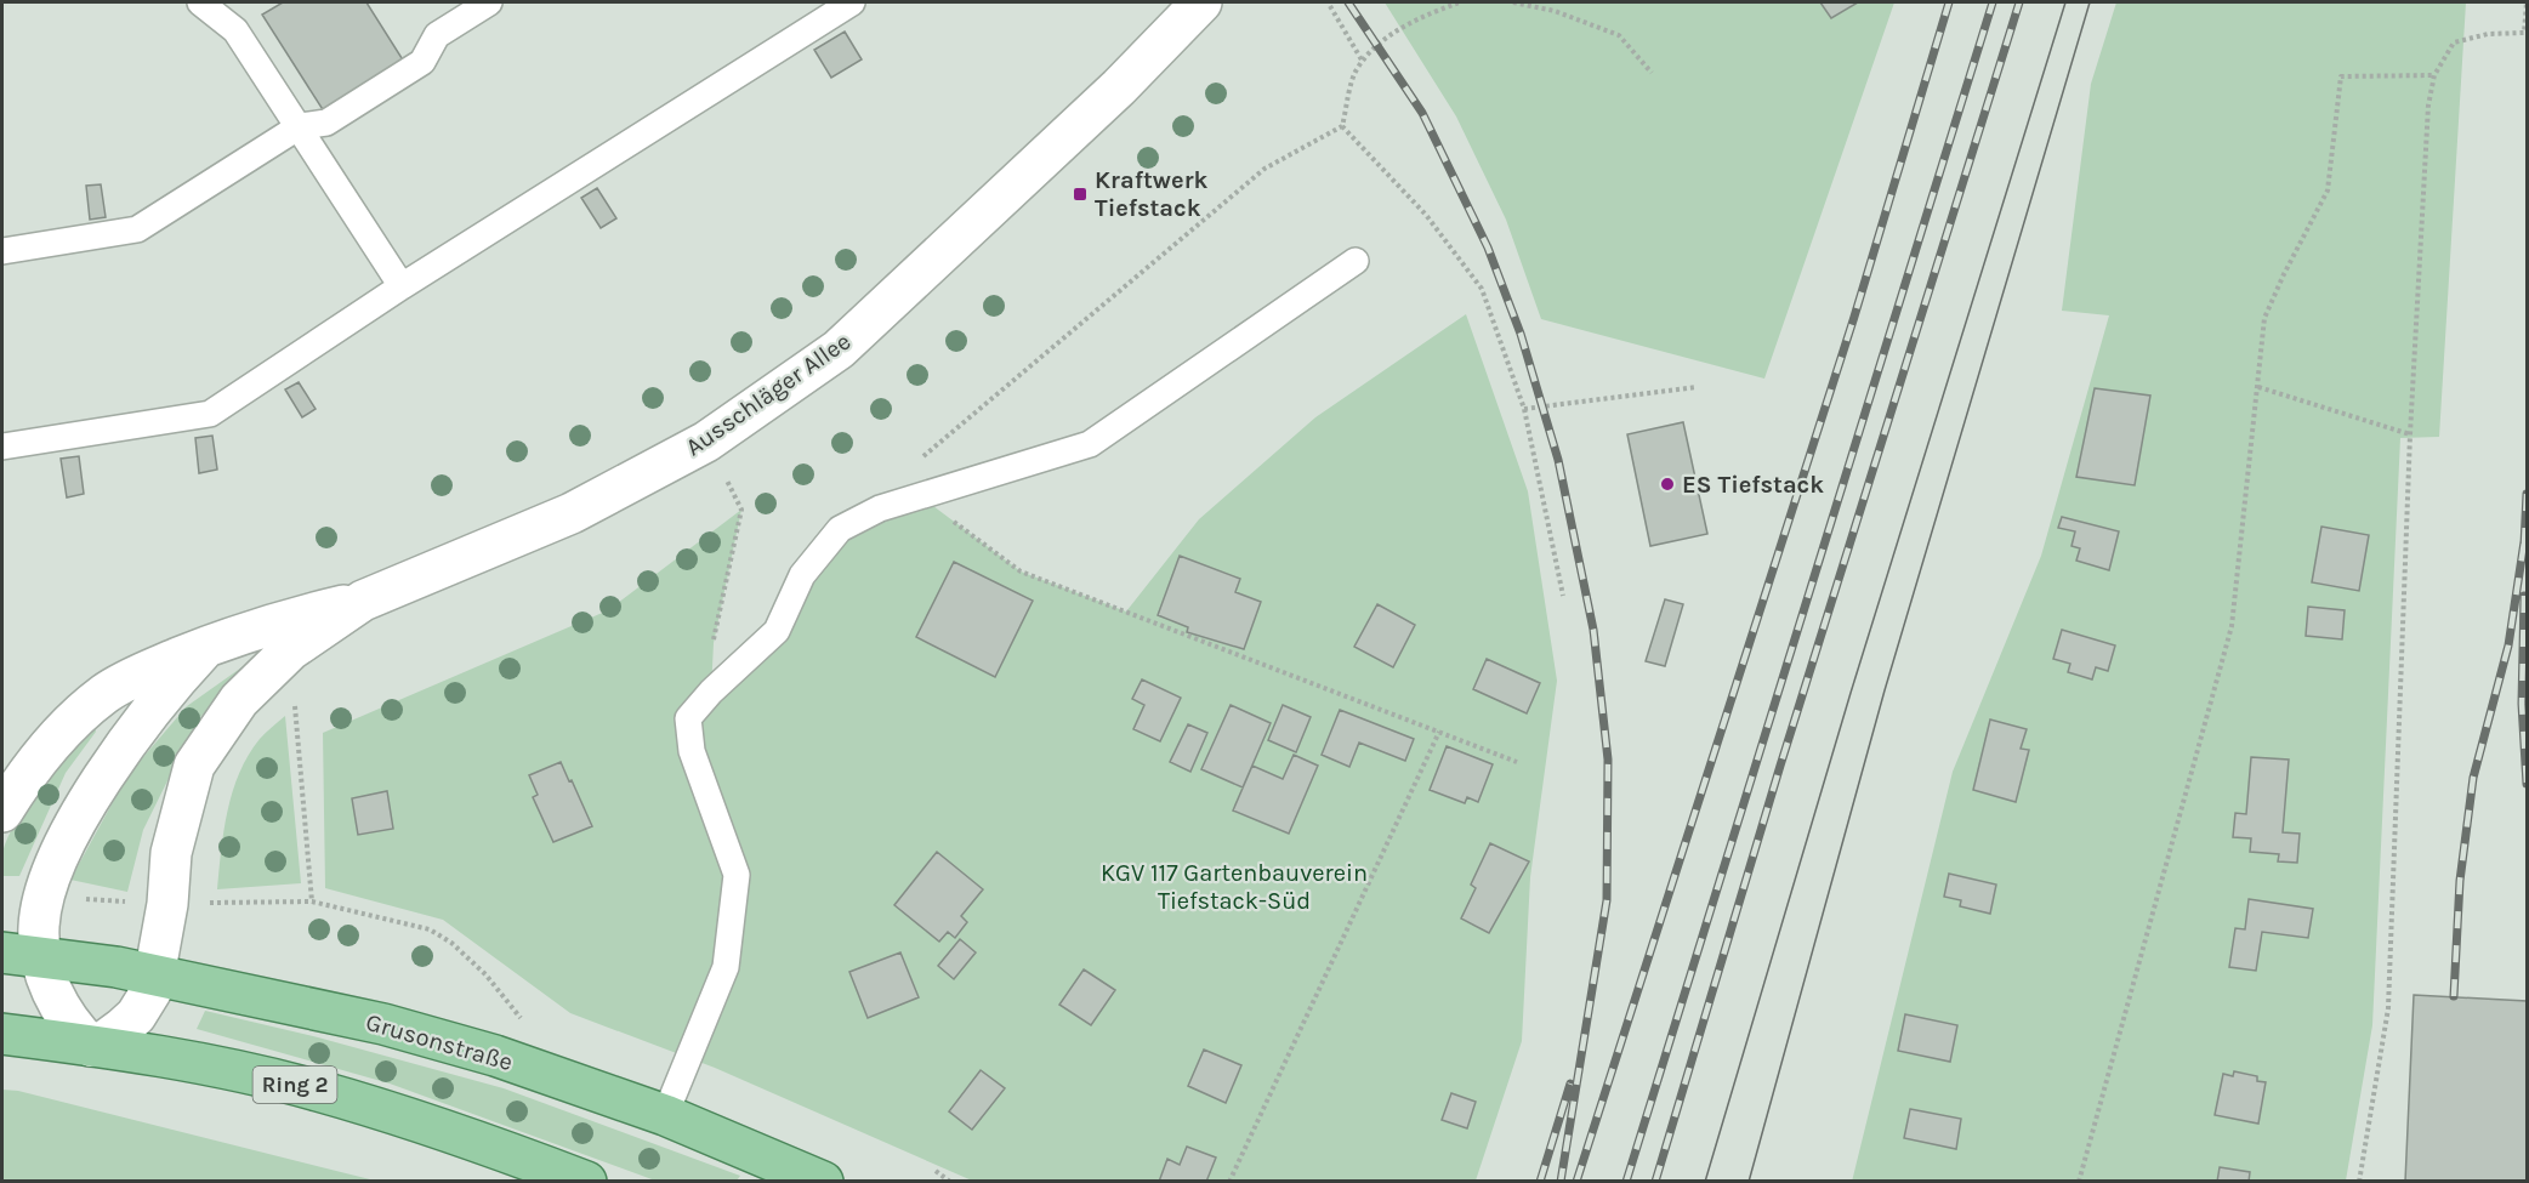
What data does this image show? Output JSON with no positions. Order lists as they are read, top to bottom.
{
  "streets": {
    "main road": ["Grusonstraße", "Ring 2"],
    "street": ["Ausschläger Allee"]
  },
  "crossings": [
    ["Ausschläger Allee", "Grusonstraße"],
    ["Ausschläger Allee", "Ring 2"]
  ],
  "parks": ["KGV 117 Gartenbauverein Tiefstack-Süd"],
  "places": {
    "transit": ["Kraftwerk Tiefstack"],
    "other": ["ES Tiefstack"]
  }
}
